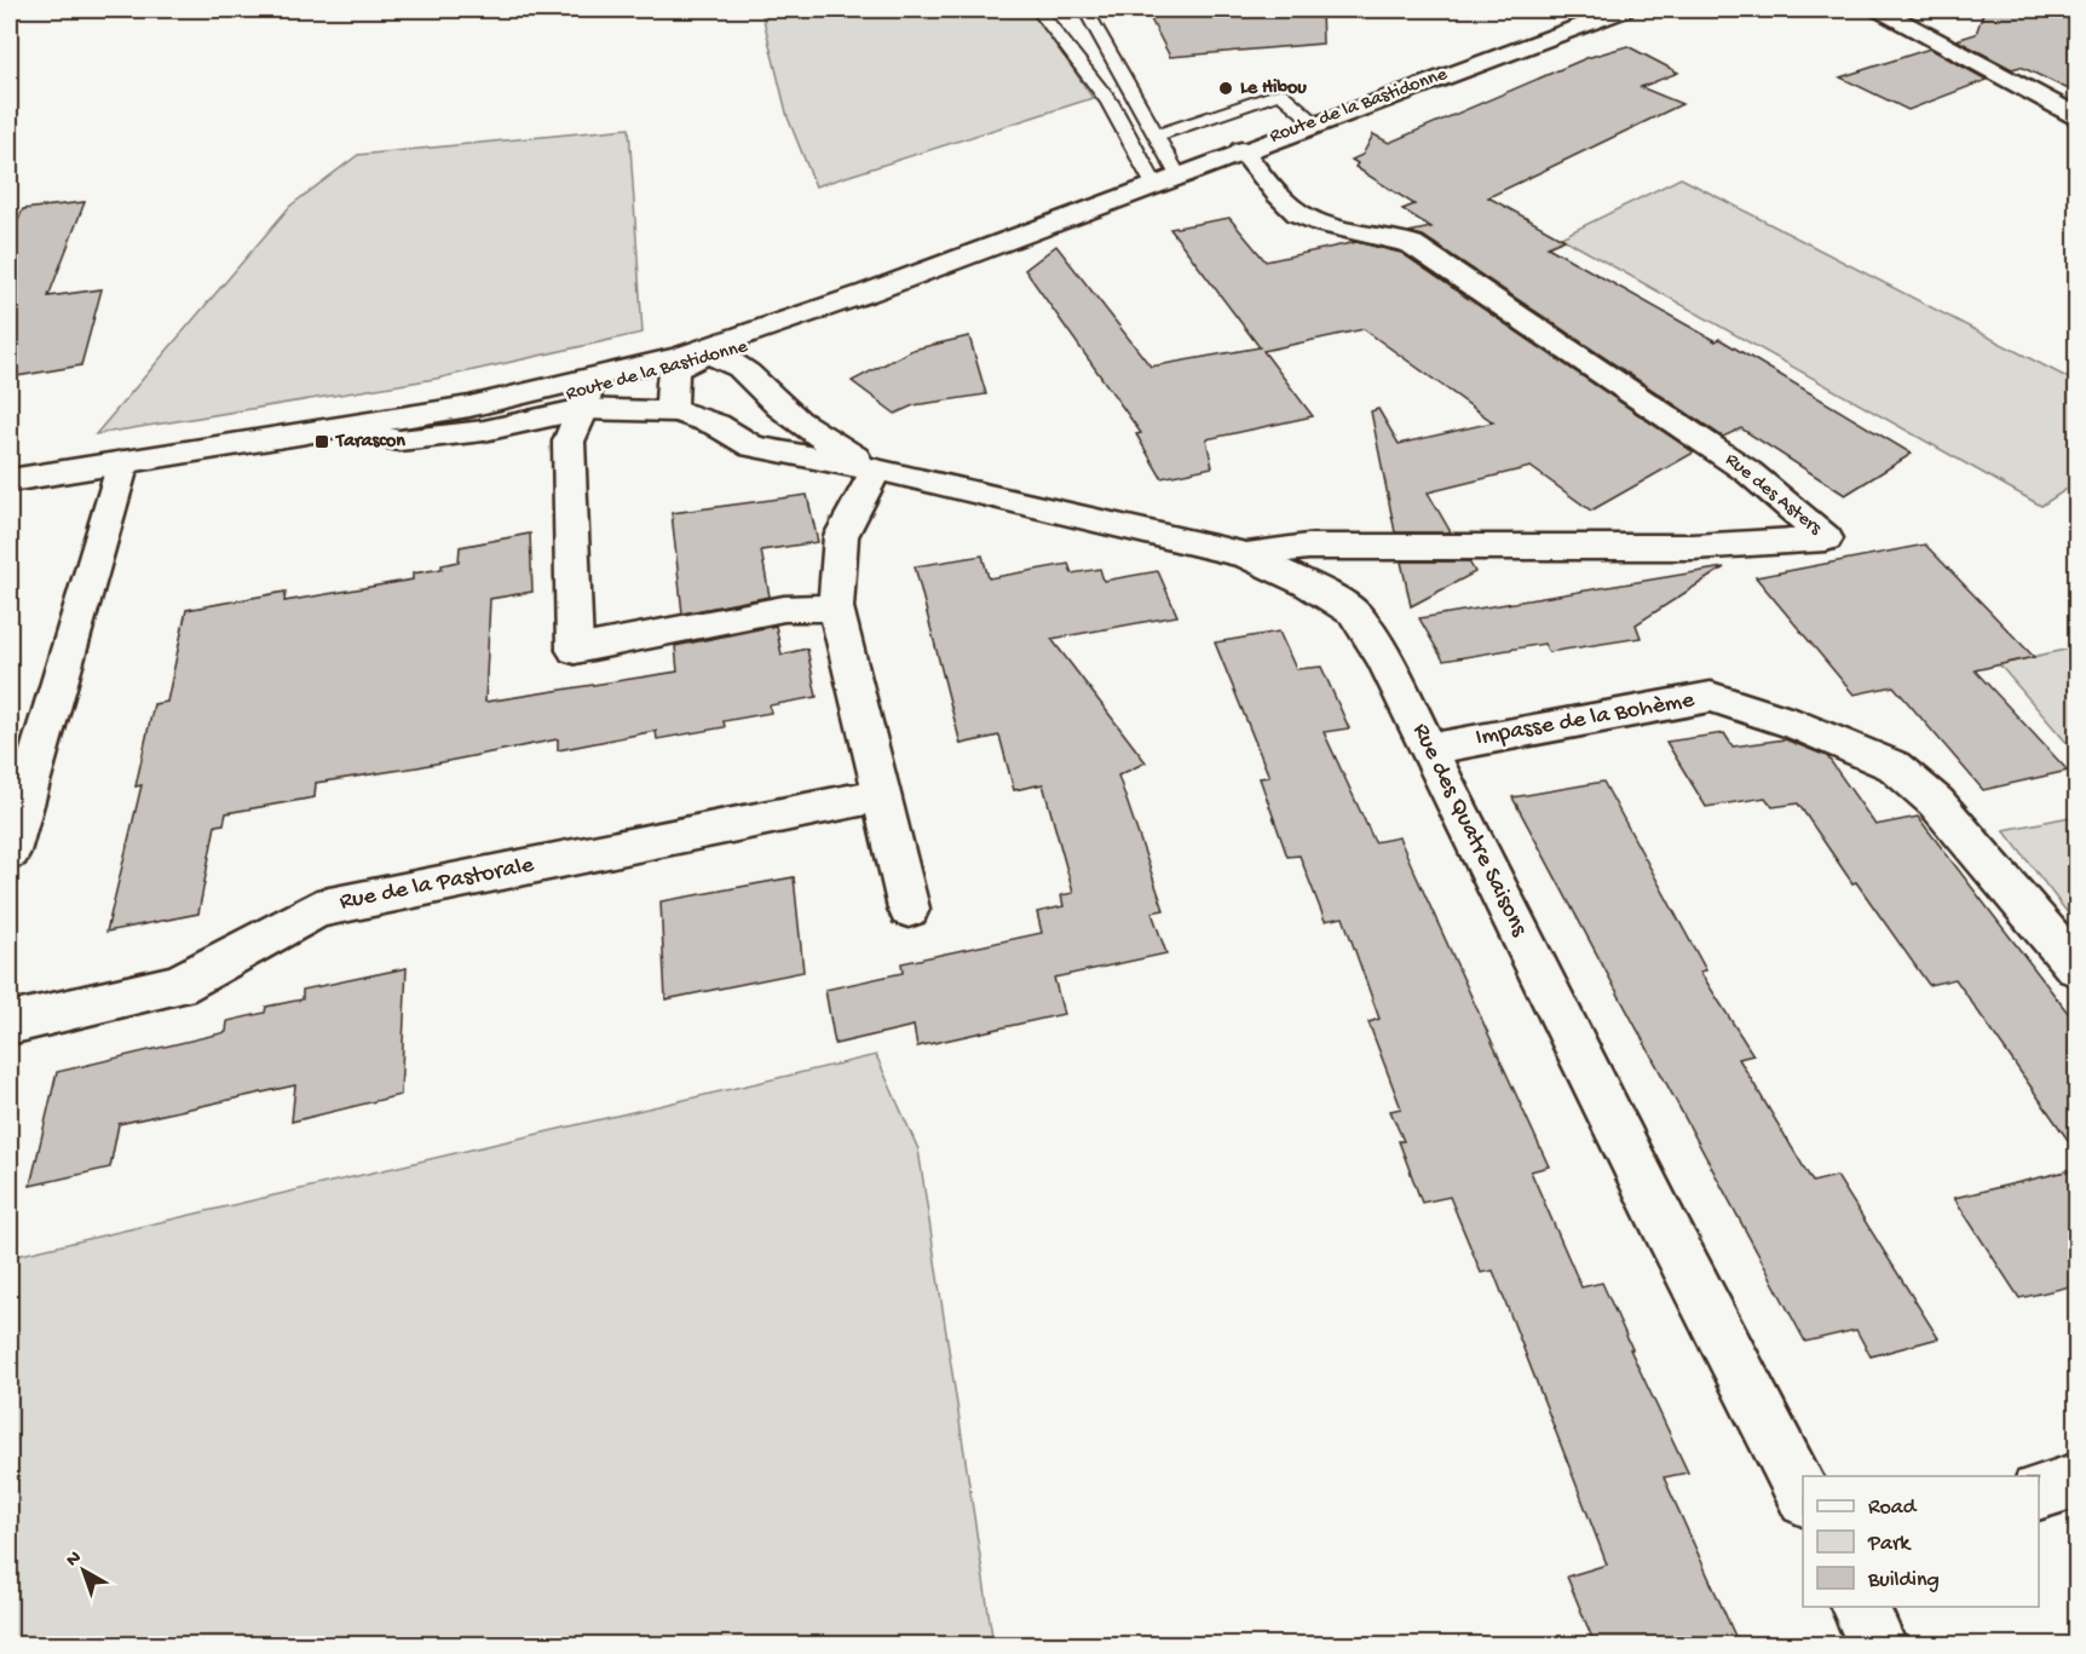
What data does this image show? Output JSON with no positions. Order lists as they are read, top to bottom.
{
  "streets": {
    "street": [
      "Route de la Bastidonne",
      "Rue des Asters",
      "Impasse de la Bohème",
      "Rue des Quatre Saisons",
      "Rue de la Pastorale"
    ]
  },
  "crossings": [
    ["Route de la Bastidonne", "Rue des Asters"],
    ["Route de la Bastidonne", "Rue des Quatre Saisons"],
    ["Rue des Asters", "Rue des Quatre Saisons"],
    ["Impasse de la Bohème", "Rue des Quatre Saisons"]
  ],
  "places": {
    "other": ["Le Hibou"],
    "transit": ["Tarascon"]
  },
  "legend": ["Road", "Park", "Building"],
  "north": "top left"
}
